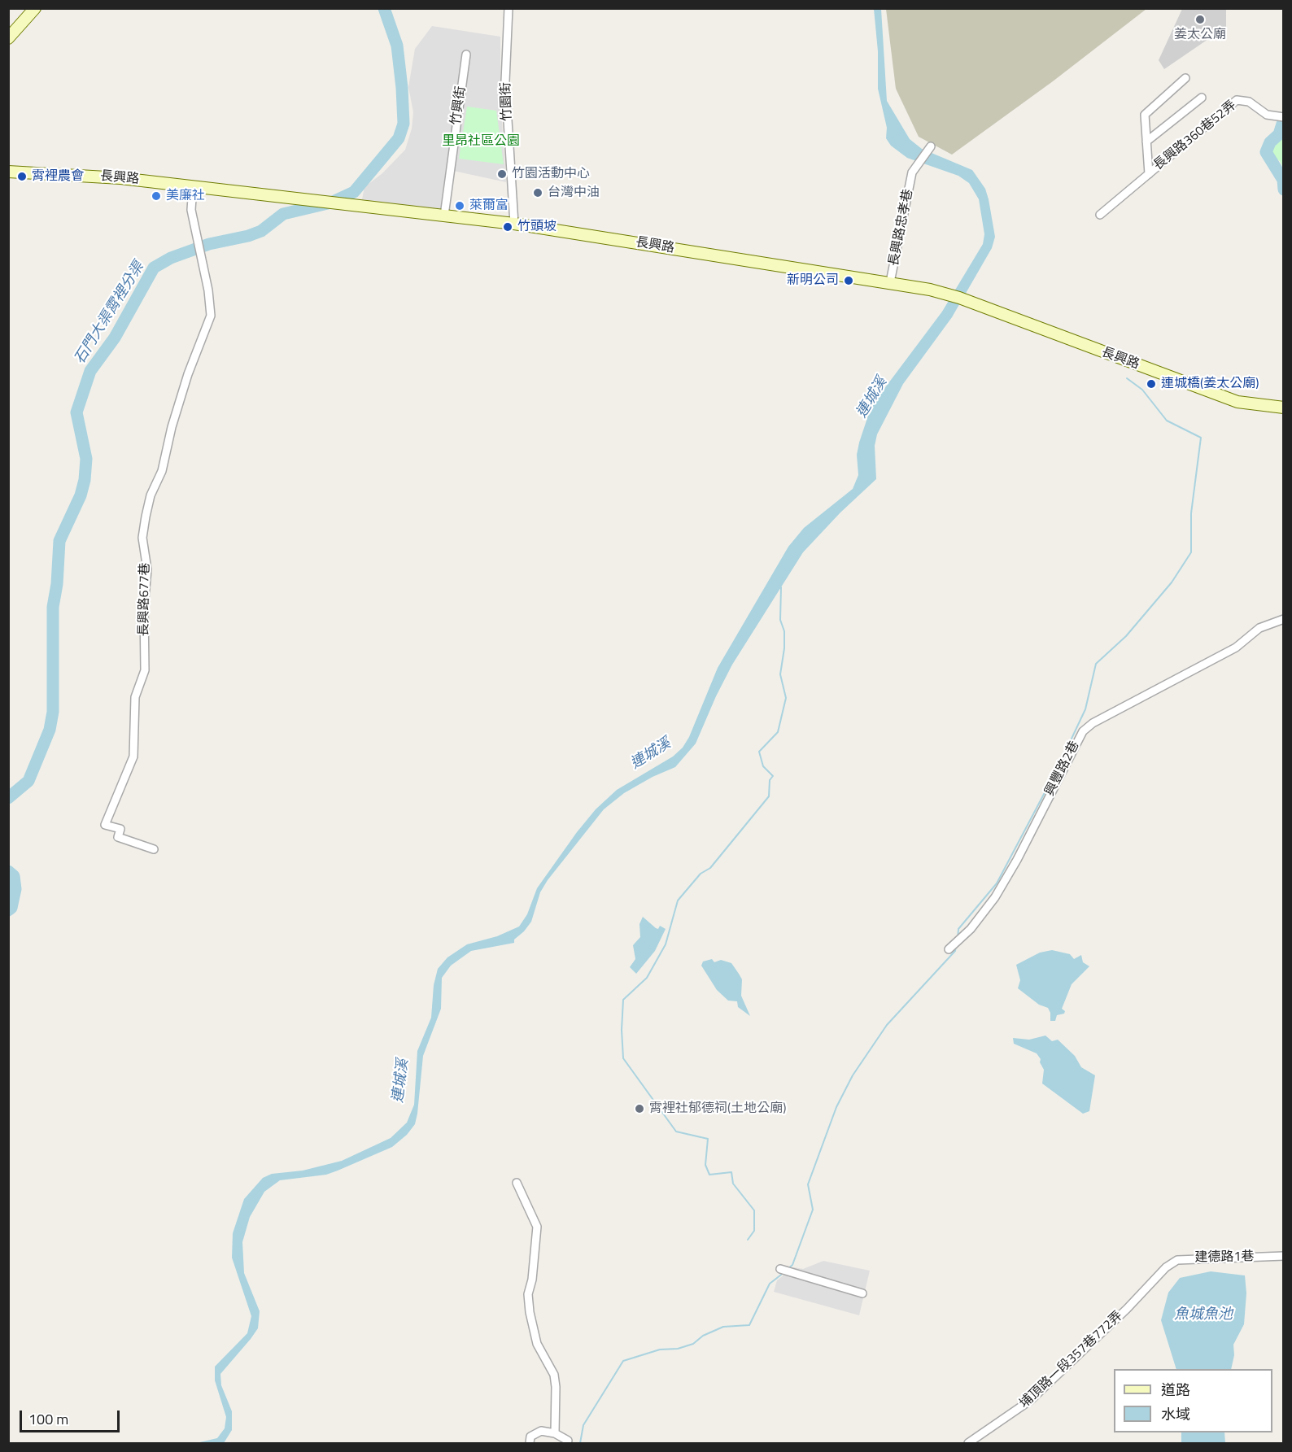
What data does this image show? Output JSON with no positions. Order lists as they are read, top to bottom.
{
  "streets": {
    "main road": ["長興路"],
    "street": [
      "竹園街",
      "竹興街",
      "長興路360巷52弄",
      "長興路忠孝巷",
      "長興路677巷",
      "興豐路2巷",
      "建德路1巷",
      "埔頂路一段357巷772弄"
    ]
  },
  "crossings": [
    ["竹園街", "長興路"],
    ["竹興街", "長興路"],
    ["長興路", "長興路忠孝巷"],
    ["長興路", "長興路677巷"],
    ["建德路1巷", "埔頂路一段357巷772弄"]
  ],
  "water": ["石門大渠霄裡分渠", "連城溪", "魚城魚池"],
  "parks": ["里昂社區公園"],
  "places": [
    "姜太公廟",
    "竹園活動中心",
    "霄裡農會",
    "台灣中油",
    "美廉社",
    "萊爾富",
    "竹頭坡",
    "新明公司",
    "連城橋(姜太公廟)",
    "霄裡社郁德祠(土地公廟)"
  ],
  "legend": ["道路", "水域"],
  "scale_bar": "100 m"
}
